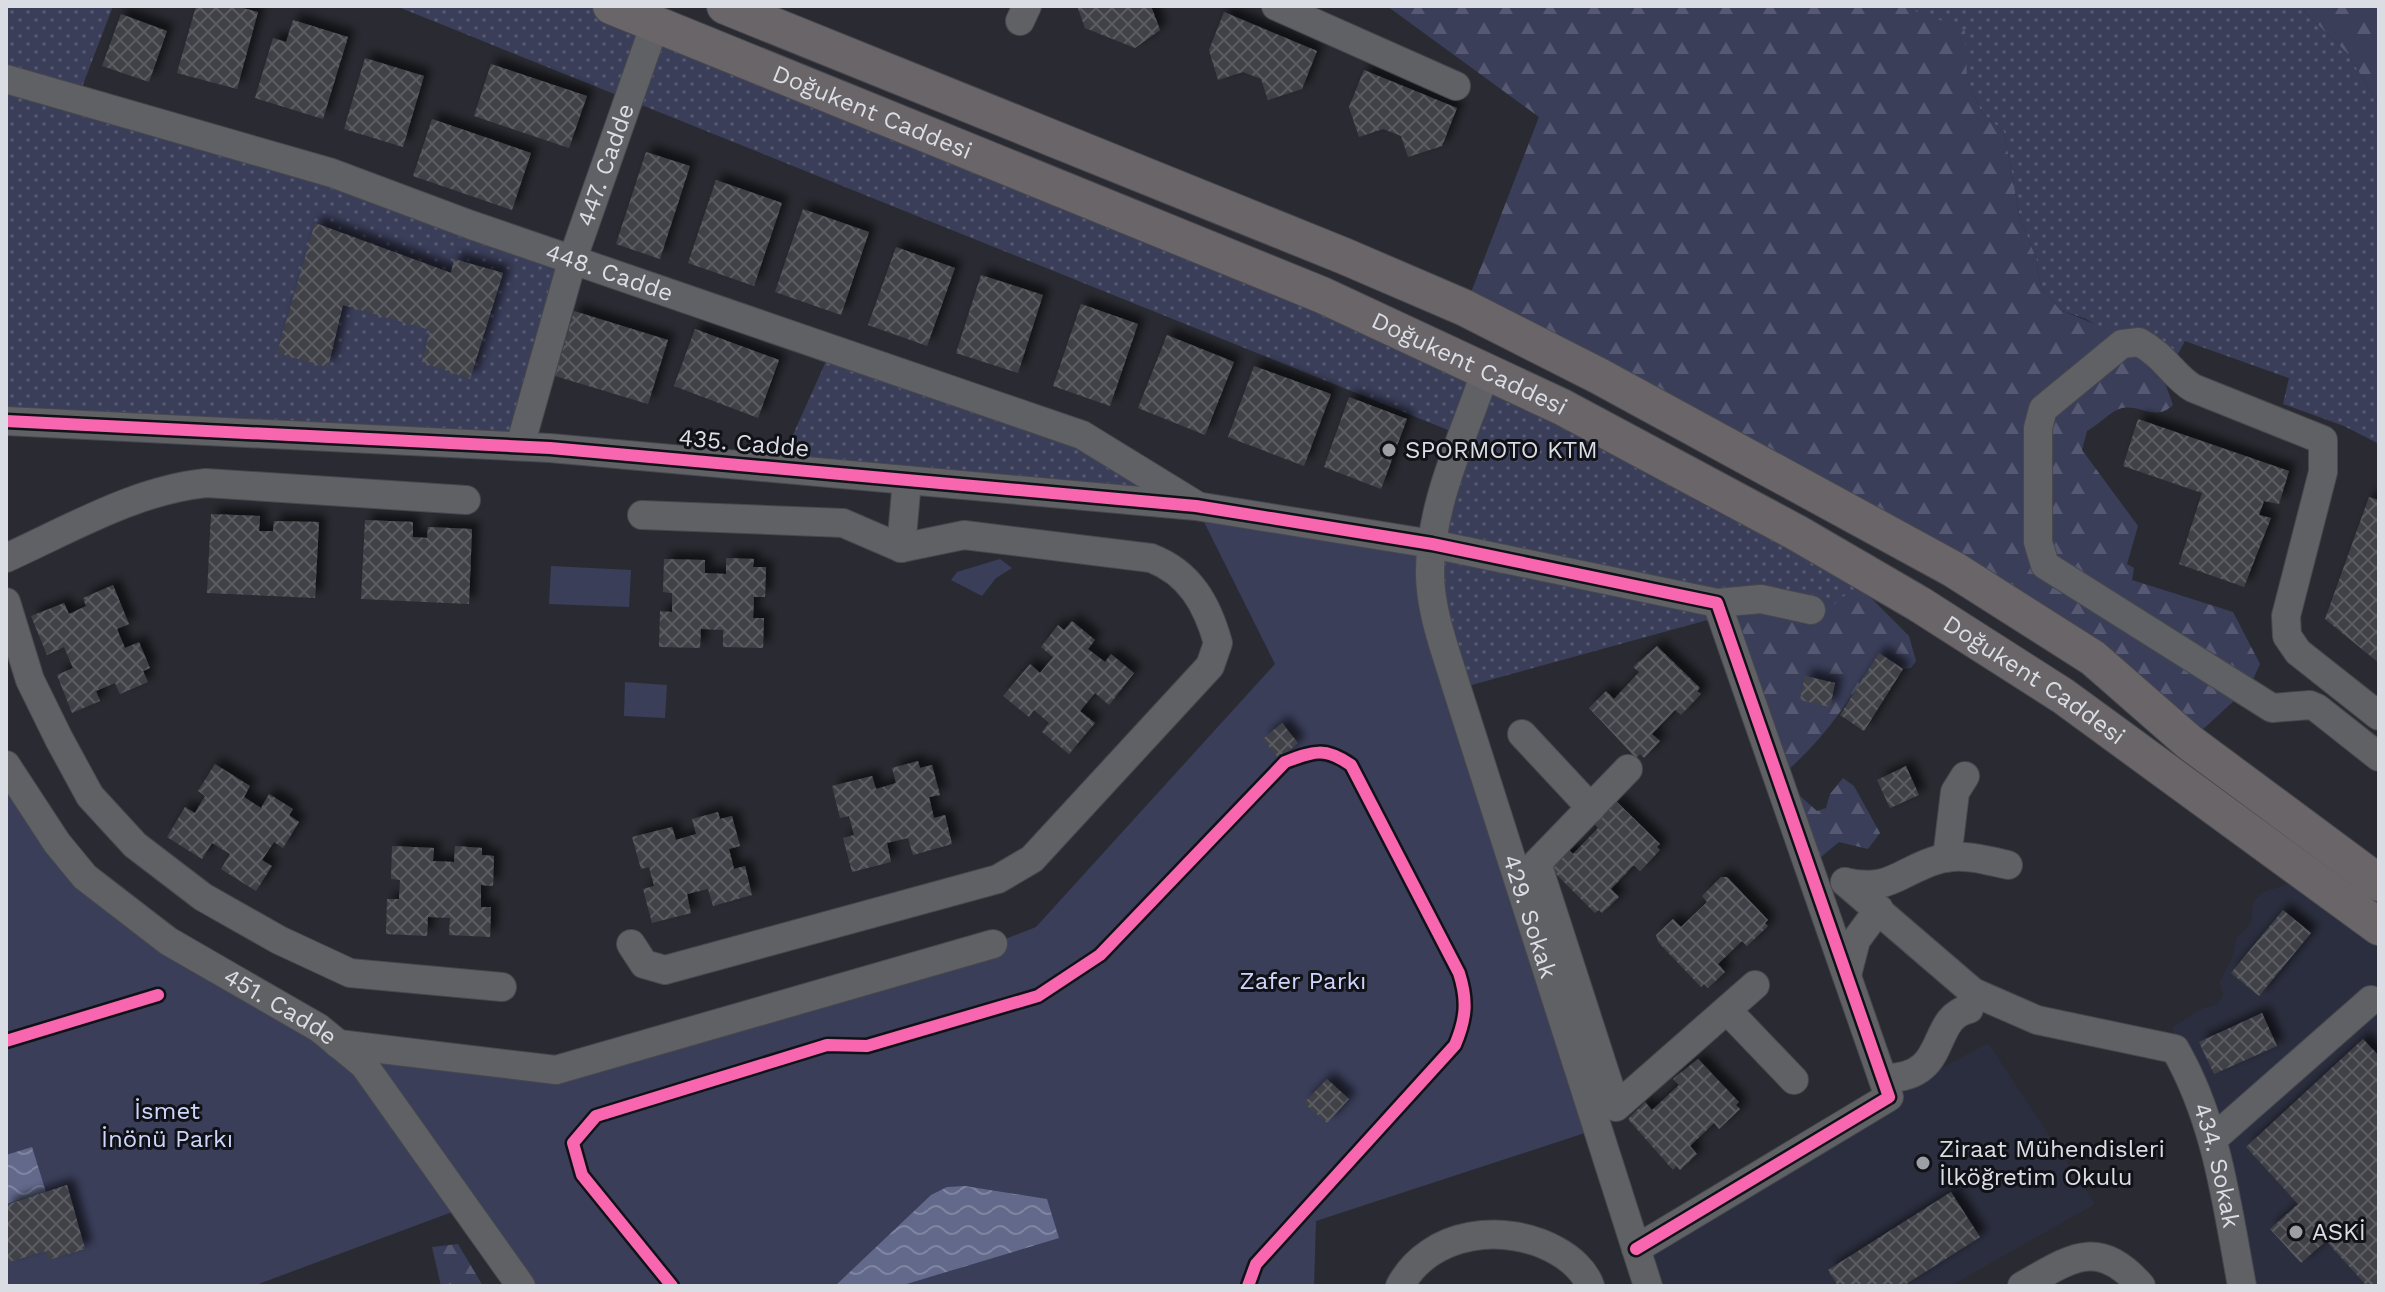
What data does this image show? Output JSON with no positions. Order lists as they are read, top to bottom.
{
  "streets": {
    "main road": ["Doğukent Caddesi"],
    "street": [
      "447. Cadde",
      "448. Cadde",
      "435. Cadde",
      "429. Sokak",
      "451. Cadde",
      "434. Sokak"
    ]
  },
  "crossings": [
    ["Doğukent Caddesi", "447. Cadde"],
    ["Doğukent Caddesi", "429. Sokak"],
    ["447. Cadde", "448. Cadde"],
    ["447. Cadde", "435. Cadde"],
    ["448. Cadde", "435. Cadde"],
    ["435. Cadde", "429. Sokak"]
  ],
  "parks": ["Zafer Parkı", "İsmet İnönü Parkı"],
  "places": ["SPORMOTO KTM", "Ziraat Mühendisleri İlköğretim Okulu", "ASKİ"]
}
